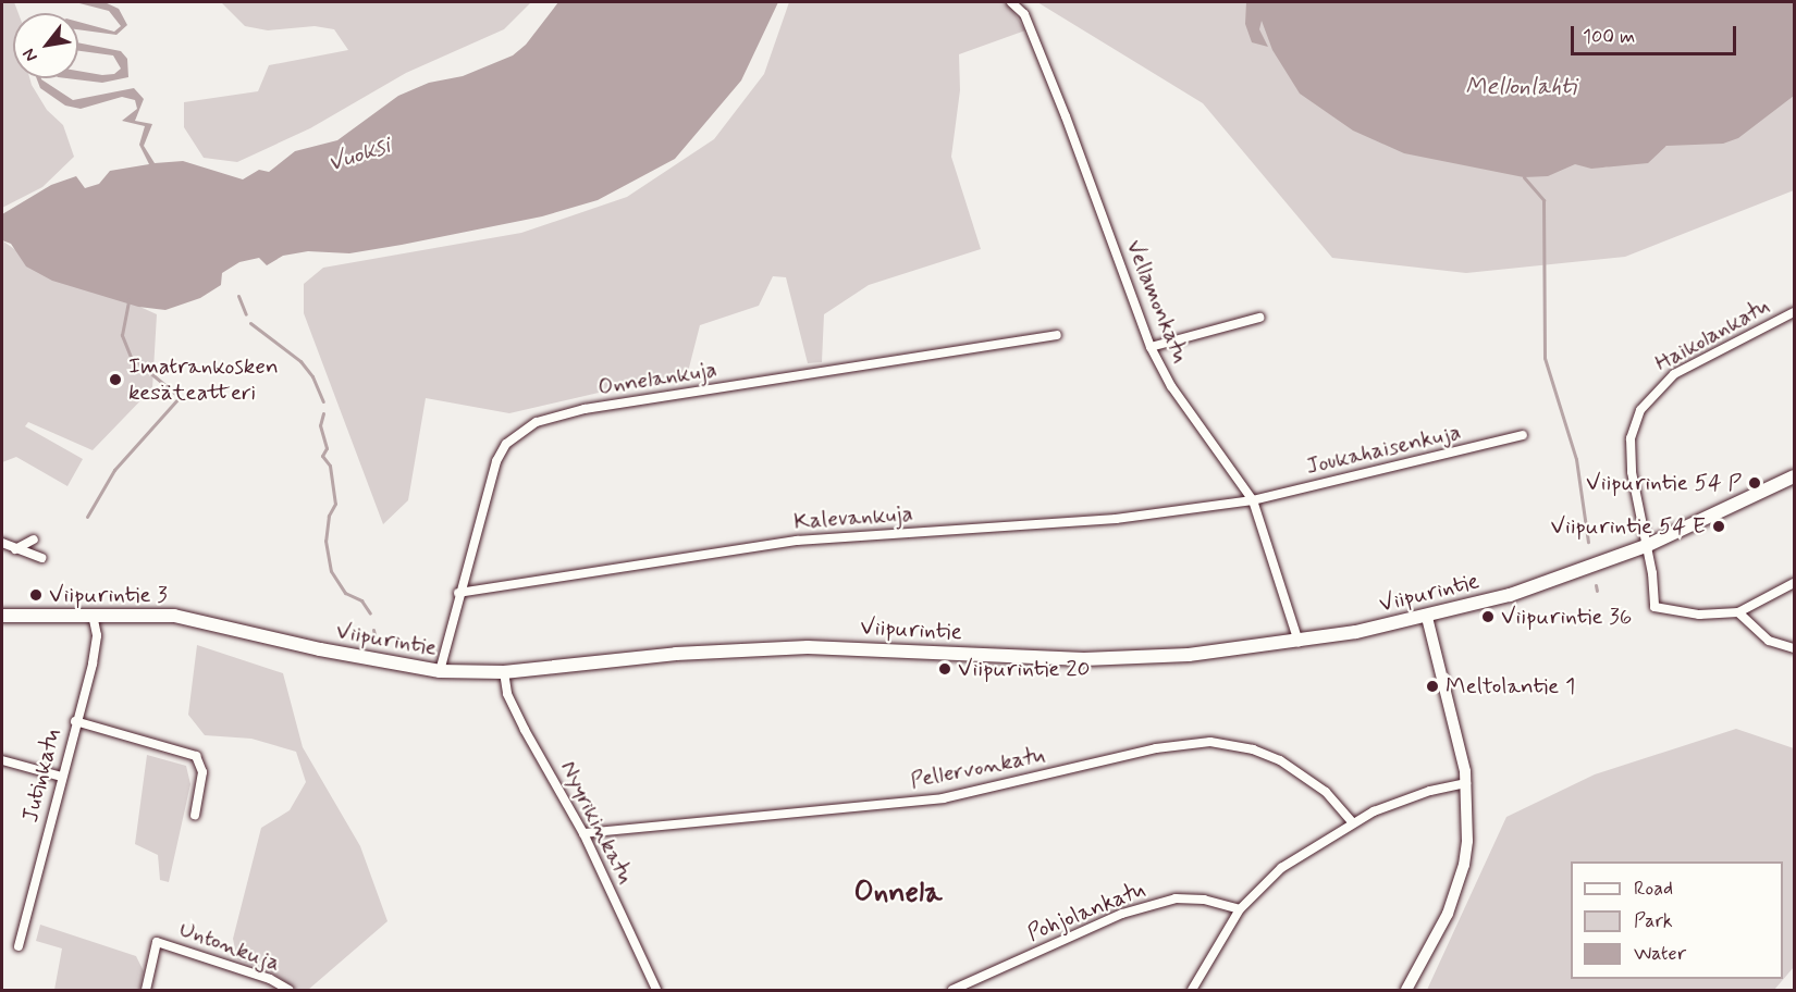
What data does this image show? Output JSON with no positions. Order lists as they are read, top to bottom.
{
  "streets": {
    "main road": ["Viipurintie"],
    "street": [
      "Vellamonkatu",
      "Haikolankatu",
      "Onnelankuja",
      "Joukahaisenkuja",
      "Kalevankuja",
      "Pellervonkatu",
      "Jutinkatu",
      "Nyyrikinkatu",
      "Pohjolankatu",
      "Untonkuja"
    ]
  },
  "crossings": [
    ["Vellamonkatu", "Joukahaisenkuja"],
    ["Vellamonkatu", "Kalevankuja"],
    ["Vellamonkatu", "Viipurintie"],
    ["Haikolankatu", "Viipurintie"],
    ["Onnelankuja", "Kalevankuja"],
    ["Onnelankuja", "Viipurintie"],
    ["Joukahaisenkuja", "Kalevankuja"],
    ["Viipurintie", "Jutinkatu"],
    ["Viipurintie", "Nyyrikinkatu"],
    ["Pellervonkatu", "Nyyrikinkatu"]
  ],
  "districts": ["Onnela"],
  "water": ["Mellonlahti", "Vuoksi"],
  "places": [
    "Imatrankosken kesäteatteri",
    "Viipurintie 54 P",
    "Viipurintie 54 E",
    "Viipurintie 3",
    "Viipurintie 36",
    "Viipurintie 20",
    "Meltolantie 1"
  ],
  "legend": ["Road", "Park", "Water"],
  "scale_bar": "100 m",
  "north": "bottom left"
}
